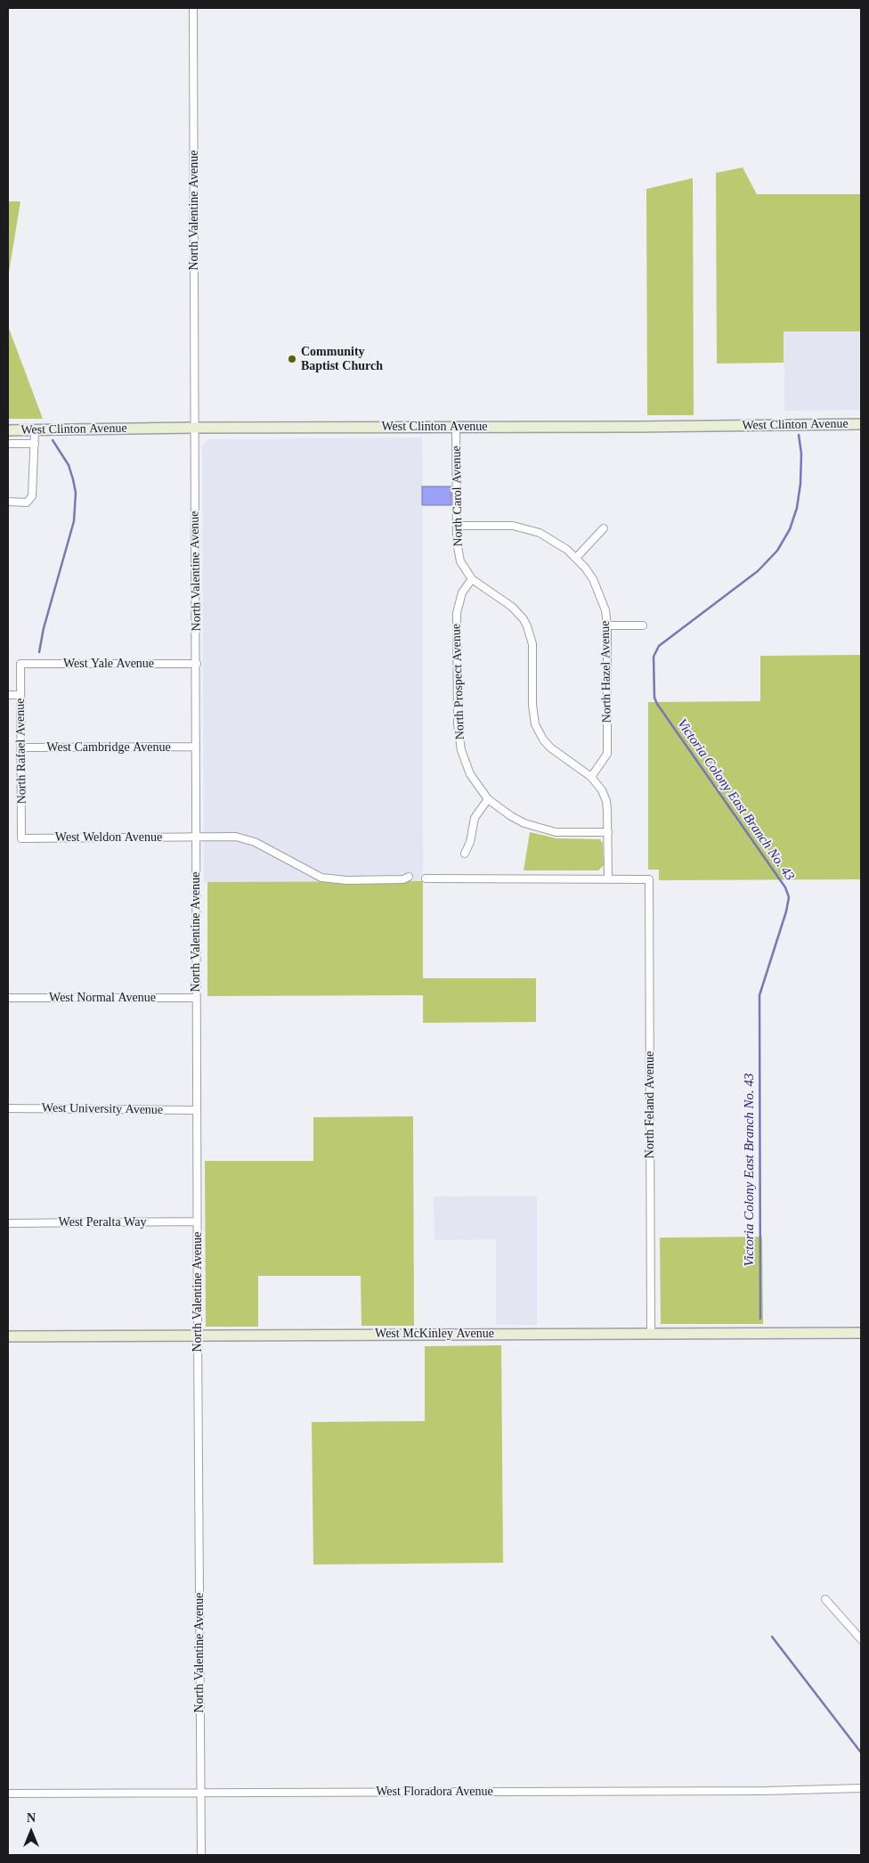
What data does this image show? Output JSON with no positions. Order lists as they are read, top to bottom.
{
  "streets": {
    "main road": ["West Clinton Avenue", "West McKinley Avenue"],
    "street": [
      "North Valentine Avenue",
      "North Carol Avenue",
      "West Yale Avenue",
      "North Hazel Avenue",
      "North Prospect Avenue",
      "West Cambridge Avenue",
      "North Rafael Avenue",
      "West Weldon Avenue",
      "West Normal Avenue",
      "North Feland Avenue",
      "West University Avenue",
      "West Peralta Way",
      "West Floradora Avenue"
    ]
  },
  "crossings": [
    ["North Valentine Avenue", "West Clinton Avenue"],
    ["North Valentine Avenue", "West Yale Avenue"],
    ["North Valentine Avenue", "West Cambridge Avenue"],
    ["North Valentine Avenue", "West Weldon Avenue"],
    ["North Valentine Avenue", "West Normal Avenue"],
    ["North Valentine Avenue", "West University Avenue"],
    ["North Valentine Avenue", "West Peralta Way"],
    ["North Valentine Avenue", "West McKinley Avenue"],
    ["North Valentine Avenue", "West Floradora Avenue"],
    ["West Clinton Avenue", "North Carol Avenue"],
    ["North Carol Avenue", "North Hazel Avenue"],
    ["North Carol Avenue", "North Prospect Avenue"],
    ["North Carol Avenue", "North Feland Avenue"],
    ["West Yale Avenue", "North Rafael Avenue"],
    ["West Cambridge Avenue", "North Rafael Avenue"],
    ["North Rafael Avenue", "West Weldon Avenue"],
    ["North Feland Avenue", "West McKinley Avenue"]
  ],
  "water": ["Victoria Colony East Branch No. 43"],
  "places": ["Community Baptist Church"],
  "north": "top"
}
